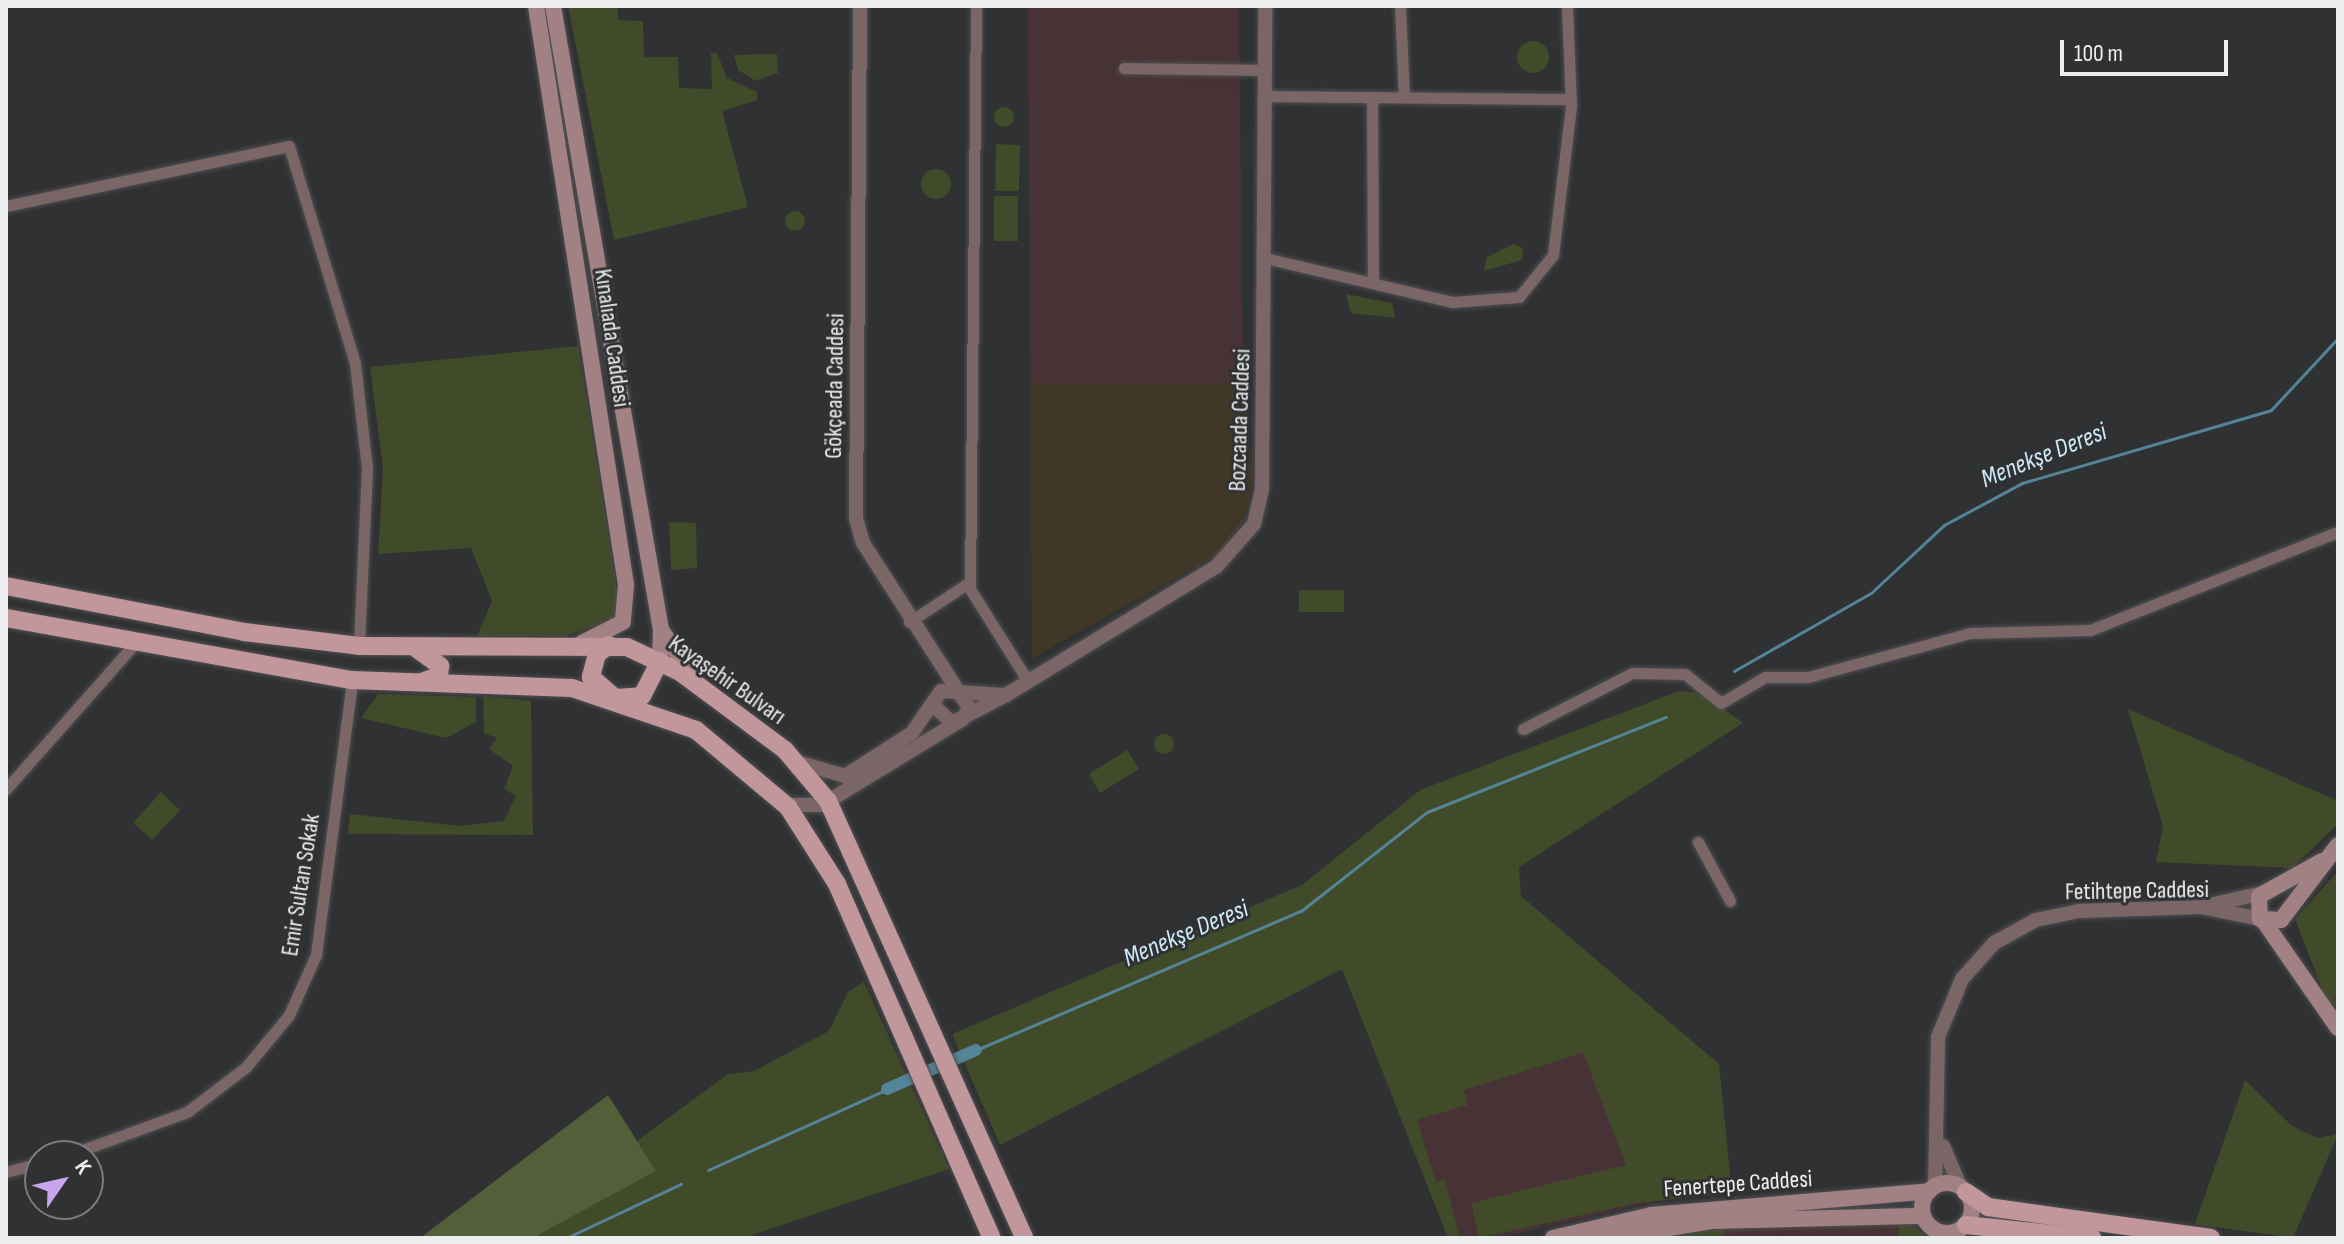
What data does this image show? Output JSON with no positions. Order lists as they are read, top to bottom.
{
  "streets": {
    "main road": ["Kınalıada Caddesi", "Kayaşehir Bulvarı", "Fenertepe Caddesi"],
    "street": [
      "Gökçeada Caddesi",
      "Bozcaada Caddesi",
      "Emir Sultan Sokak",
      "Fetihtepe Caddesi"
    ]
  },
  "crossings": [
    ["Kınalıada Caddesi", "Kayaşehir Bulvarı"],
    ["Gökçeada Caddesi", "Bozcaada Caddesi"],
    ["Bozcaada Caddesi", "Kayaşehir Bulvarı"],
    ["Fetihtepe Caddesi", "Fenertepe Caddesi"]
  ],
  "water": ["Menekşe Deresi"],
  "scale_bar": "100 m",
  "north": "top right"
}
